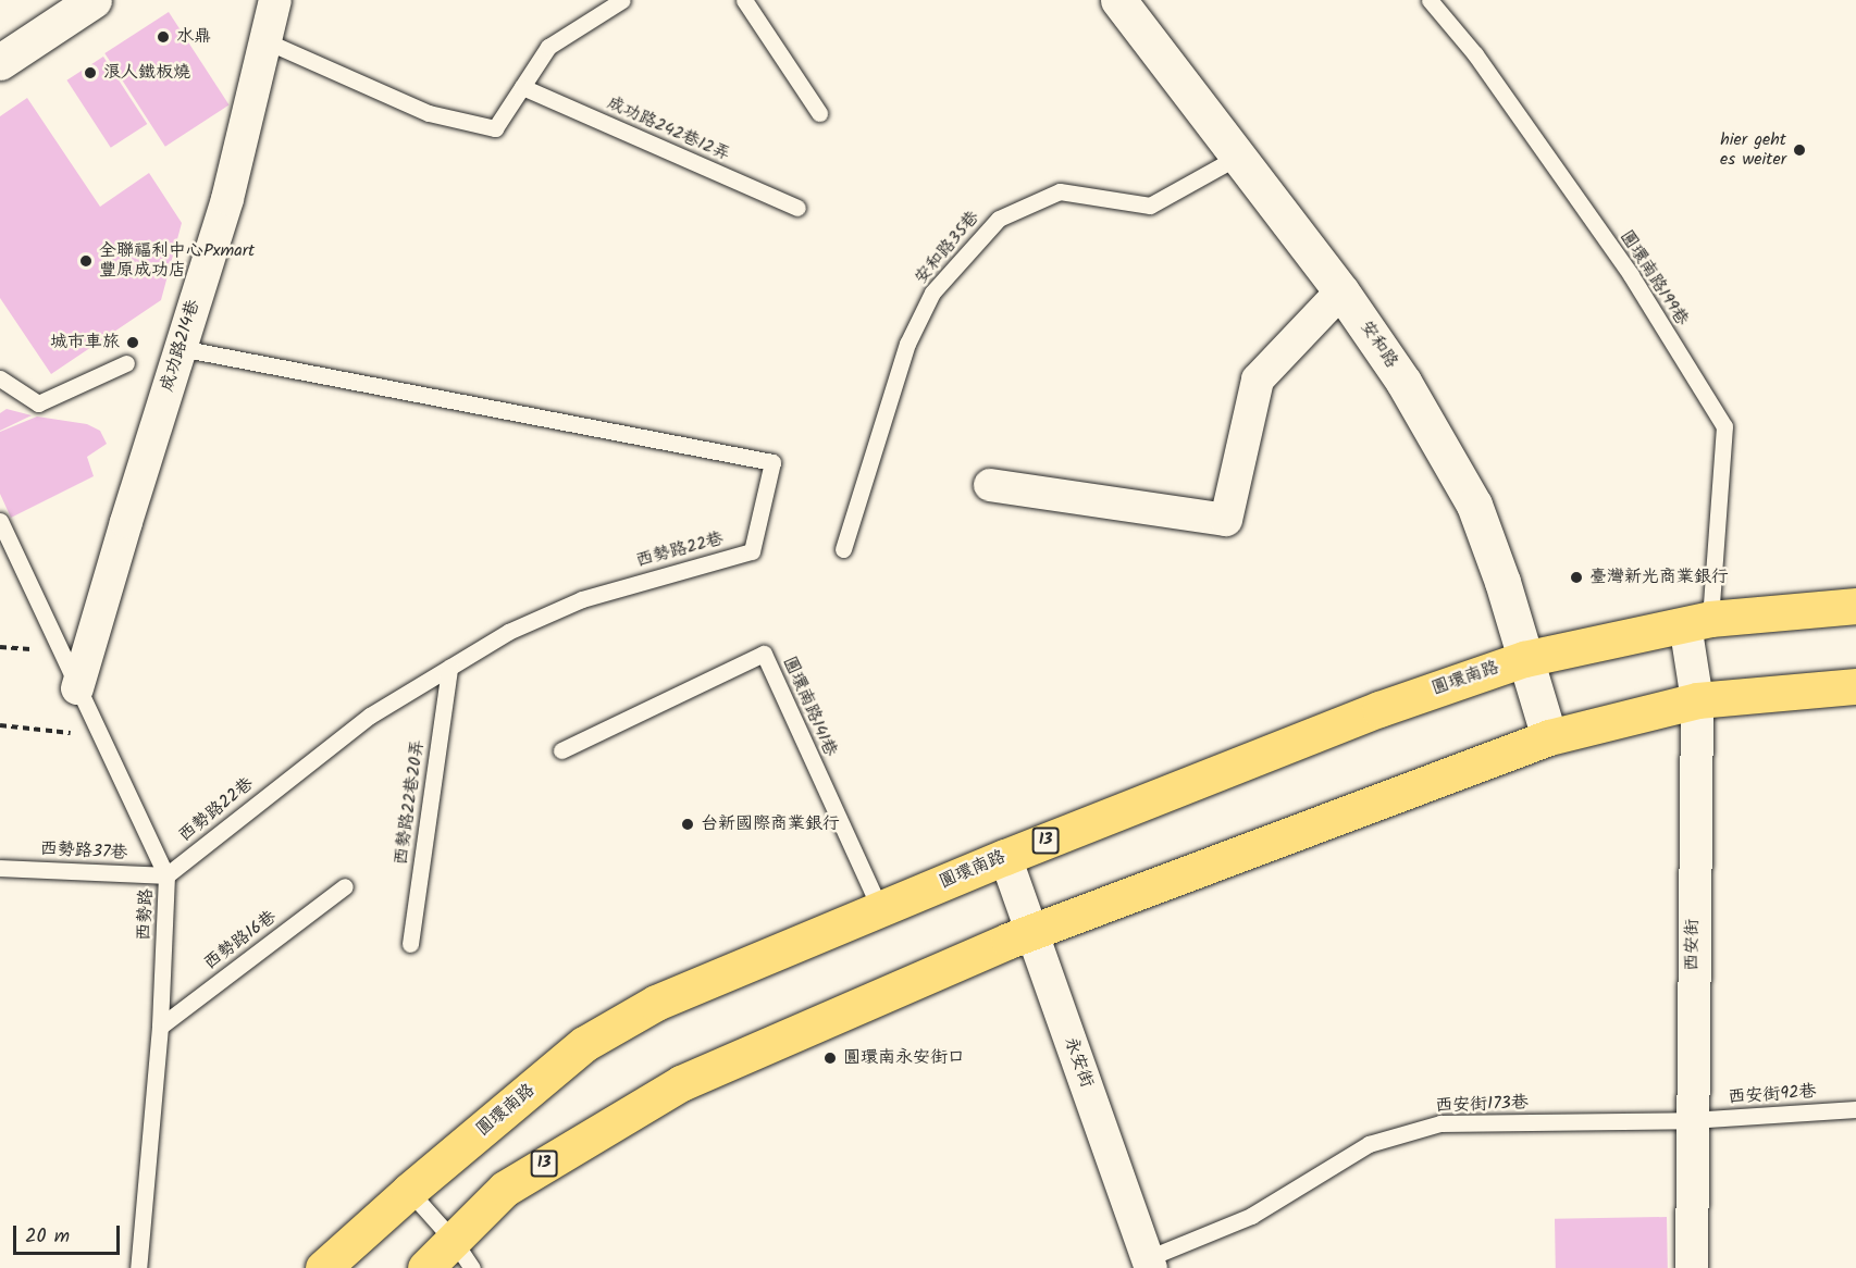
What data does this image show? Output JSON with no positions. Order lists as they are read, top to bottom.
{
  "streets": {
    "main road": ["圓環南路", "13"],
    "street": [
      "安和路",
      "成功路214巷",
      "西安街",
      "永安街"
    ],
    "lane": [
      "成功路242巷12弄",
      "安和路35巷",
      "圓環南路199巷",
      "西勢路22巷",
      "圓環南路141巷",
      "西勢路22巷20弄",
      "西勢路37巷",
      "西勢路",
      "西勢路16巷",
      "西安街92巷",
      "西安街173巷"
    ]
  },
  "crossings": [
    ["安和路35巷", "安和路"],
    ["圓環南路199巷", "圓環南路"],
    ["圓環南路199巷", "西安街"],
    ["安和路", "圓環南路"],
    ["安和路", "13"],
    ["成功路214巷", "西勢路22巷"],
    ["成功路214巷", "西勢路"],
    ["西勢路22巷", "西勢路22巷20弄"],
    ["西勢路22巷", "西勢路37巷"],
    ["西勢路22巷", "西勢路"],
    ["圓環南路", "圓環南路141巷"],
    ["圓環南路", "西安街"],
    ["圓環南路", "永安街"],
    ["13", "西安街"],
    ["13", "永安街"],
    ["西勢路37巷", "西勢路"],
    ["西勢路", "西勢路16巷"],
    ["西安街", "西安街92巷"],
    ["西安街", "西安街173巷"],
    ["永安街", "西安街173巷"],
    ["西安街92巷", "西安街173巷"]
  ],
  "places": [
    "水鼎",
    "浪人鐵板燒",
    "hier geht es weiter",
    "全聯福利中心Pxmart 豐原成功店",
    "城市車旅",
    "臺灣新光商業銀行",
    "台新國際商業銀行",
    "圓環南永安街口"
  ],
  "scale_bar": "20 m"
}
